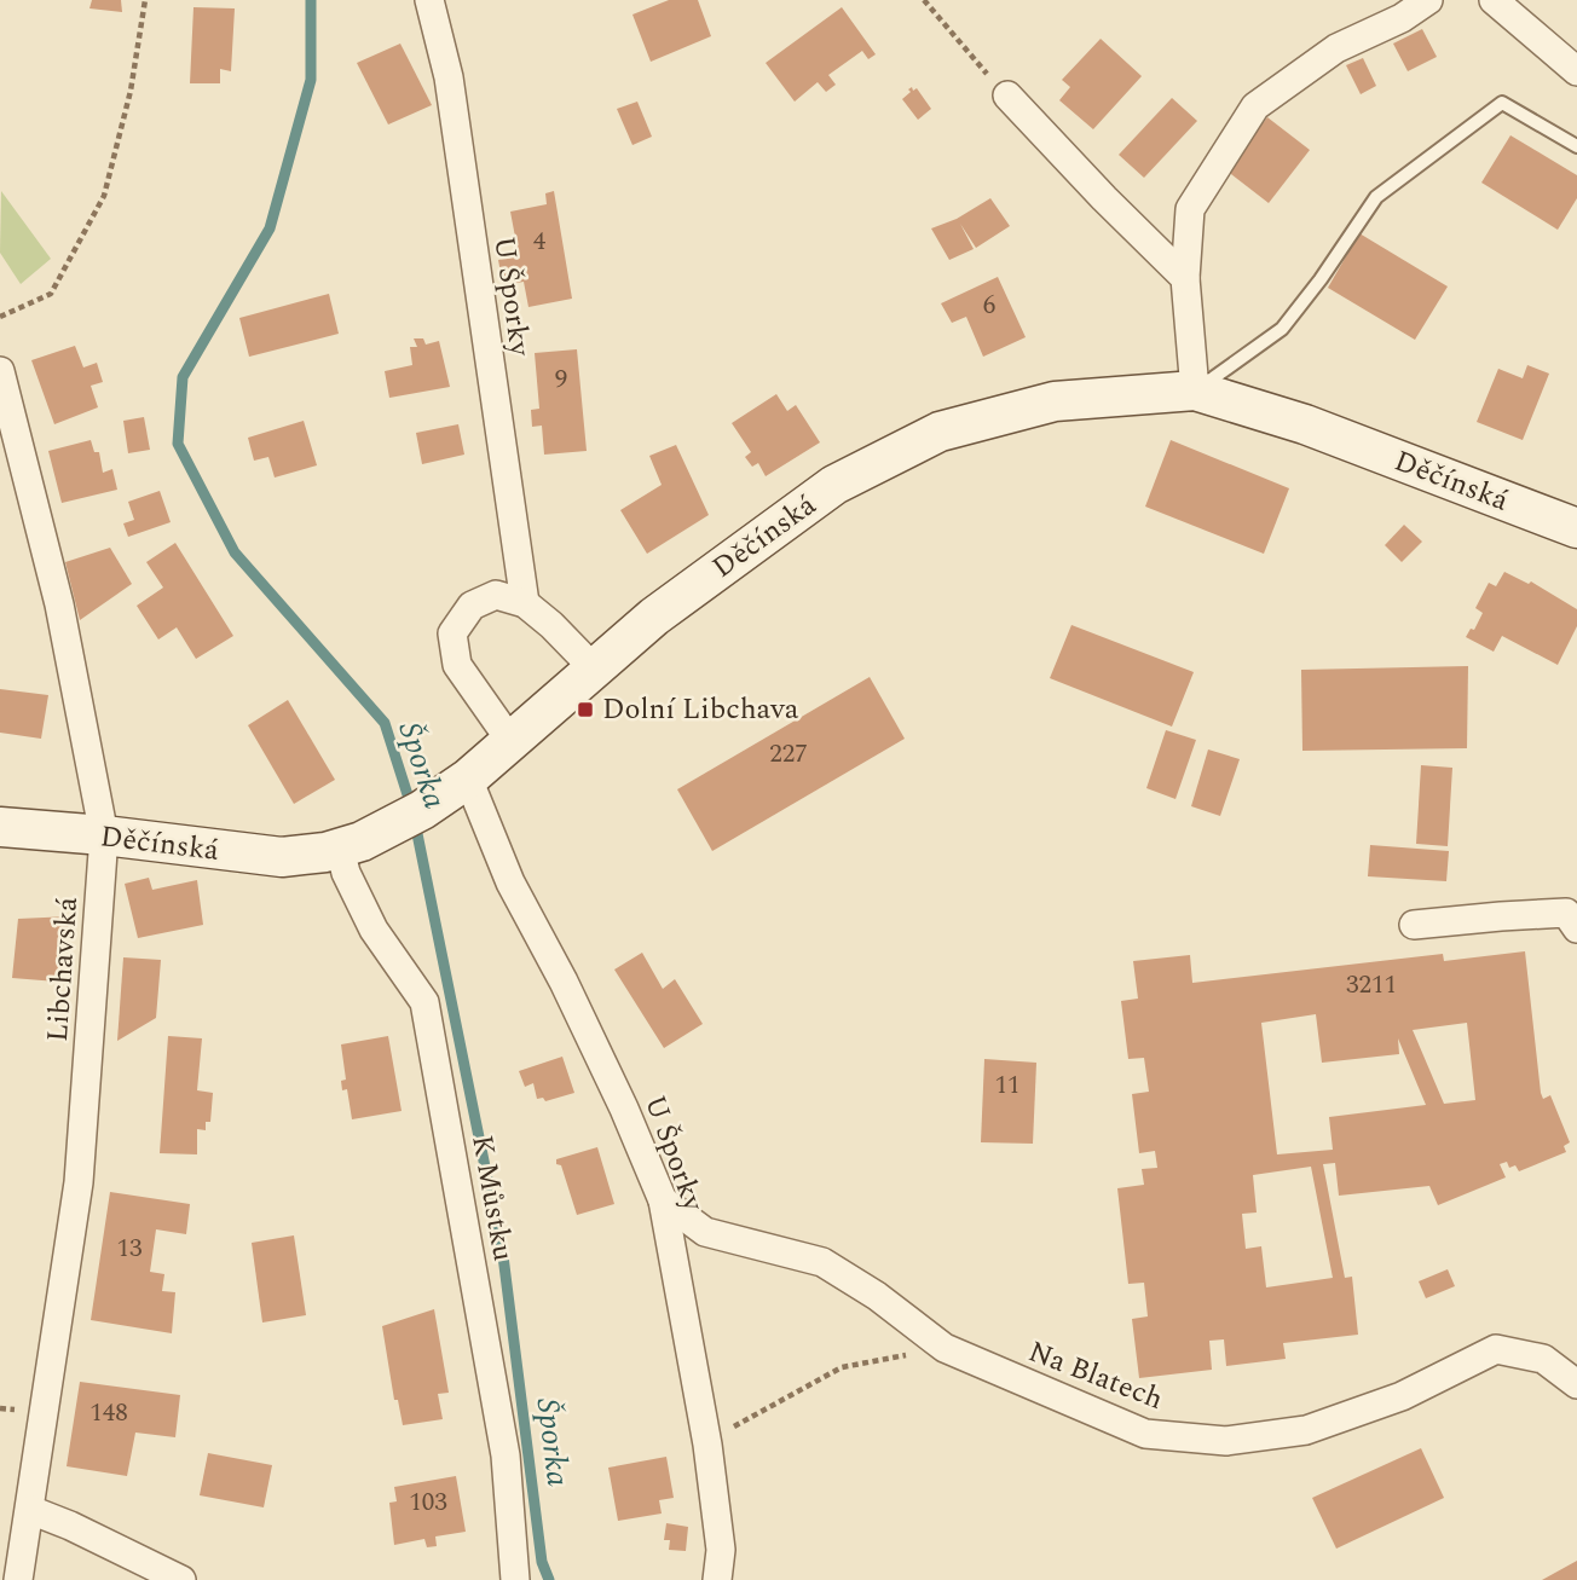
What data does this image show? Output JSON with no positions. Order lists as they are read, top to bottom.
{
  "streets": {
    "main road": ["Děčínská"],
    "street": [
      "U Šporky",
      "Libchavská",
      "K Můstku",
      "Na Blatech"
    ]
  },
  "crossings": [
    ["U Šporky", "Děčínská"],
    ["U Šporky", "Na Blatech"],
    ["Děčínská", "Libchavská"],
    ["Děčínská", "K Můstku"]
  ],
  "water": ["Šporka"],
  "places": {
    "transit": ["Dolní Libchava"]
  },
  "house_numbers": [
    "4",
    "6",
    "9",
    "227",
    "3211",
    "11",
    "13",
    "148",
    "103"
  ]
}
